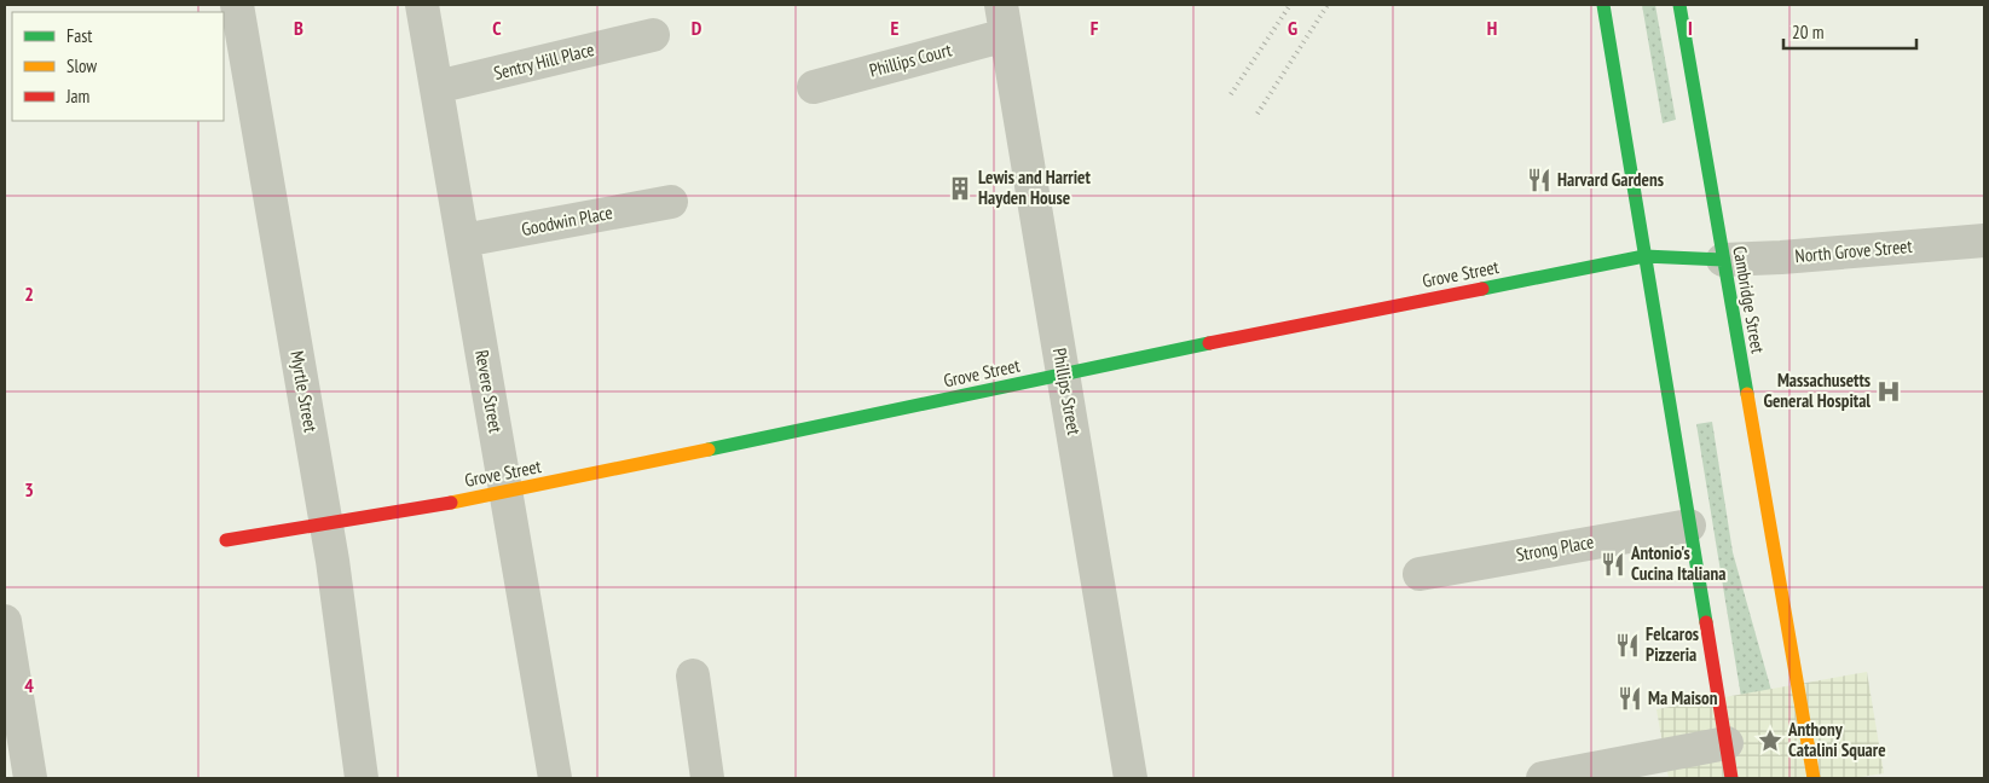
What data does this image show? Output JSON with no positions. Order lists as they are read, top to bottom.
{
  "streets": {
    "main road": ["Grove Street", "Cambridge Street"],
    "street": [
      "Phillips Court",
      "Sentry Hill Place",
      "Goodwin Place",
      "North Grove Street",
      "Myrtle Street",
      "Revere Street",
      "Phillips Street",
      "Strong Place"
    ]
  },
  "crossings": [
    ["Phillips Court", "Phillips Street"],
    ["Sentry Hill Place", "Revere Street"],
    ["Goodwin Place", "Revere Street"],
    ["North Grove Street", "Grove Street"],
    ["North Grove Street", "Cambridge Street"],
    ["Grove Street", "Cambridge Street"],
    ["Grove Street", "Myrtle Street"],
    ["Grove Street", "Revere Street"],
    ["Grove Street", "Phillips Street"]
  ],
  "places": {
    "restaurant": [
      "Harvard Gardens",
      "Antonio's Cucina Italiana",
      "Felcaros Pizzeria",
      "Ma Maison"
    ],
    "building": ["Lewis and Harriet Hayden House"],
    "hospital": ["Massachusetts General Hospital"],
    "place": ["Anthony Catalini Square"]
  },
  "legend": ["Fast", "Slow", "Jam"],
  "scale_bar": "20 m",
  "grid": {
    "columns": [
      "B",
      "C",
      "D",
      "E",
      "F",
      "G",
      "H",
      "I"
    ],
    "rows": ["2", "3", "4"]
  }
}
